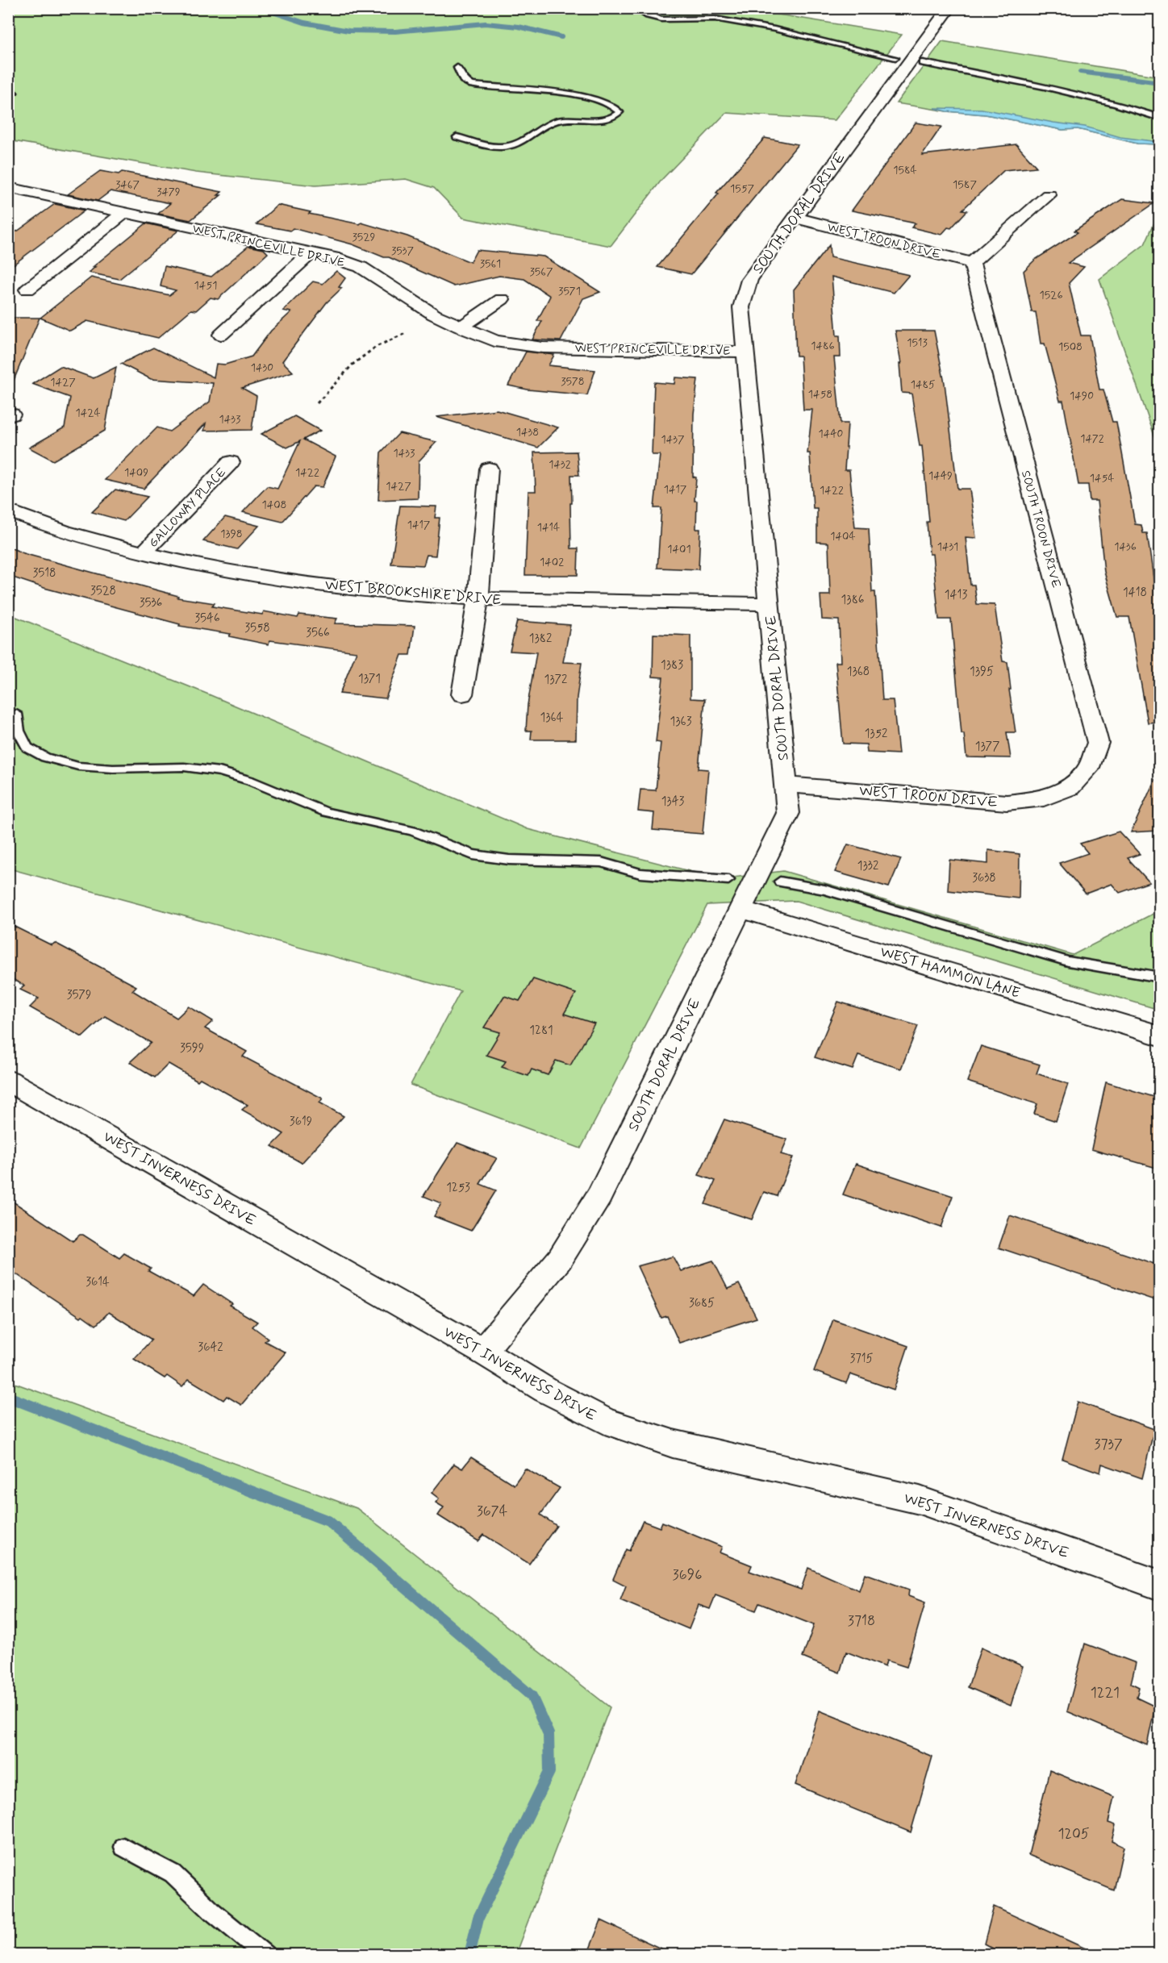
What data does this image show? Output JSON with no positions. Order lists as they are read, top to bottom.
{
  "streets": {
    "street": [
      "SOUTH DORAL DRIVE",
      "WEST TROON DRIVE",
      "WEST PRINCEVILLE DRIVE",
      "GALLOWAY PLACE",
      "SOUTH TROON DRIVE",
      "WEST BROOKSHIRE DRIVE",
      "WEST HAMMON LANE",
      "WEST INVERNESS DRIVE"
    ]
  },
  "crossings": [
    ["SOUTH DORAL DRIVE", "WEST TROON DRIVE"],
    ["SOUTH DORAL DRIVE", "WEST PRINCEVILLE DRIVE"],
    ["SOUTH DORAL DRIVE", "WEST BROOKSHIRE DRIVE"],
    ["SOUTH DORAL DRIVE", "WEST HAMMON LANE"],
    ["SOUTH DORAL DRIVE", "WEST INVERNESS DRIVE"],
    ["WEST TROON DRIVE", "SOUTH TROON DRIVE"],
    ["GALLOWAY PLACE", "WEST BROOKSHIRE DRIVE"]
  ],
  "house_numbers": [
    "1584",
    "3467",
    "1587",
    "1557",
    "3479",
    "3529",
    "3537",
    "3561",
    "3567",
    "1451",
    "3571",
    "1526",
    "1513",
    "1486",
    "1508",
    "1430",
    "3578",
    "1427",
    "1485",
    "1458",
    "1490",
    "1424",
    "1433",
    "1438",
    "1440",
    "1472",
    "1437",
    "1433",
    "1432",
    "1409",
    "1422",
    "1449",
    "1454",
    "1427",
    "1417",
    "1422",
    "1408",
    "1417",
    "1414",
    "1398",
    "1404",
    "1431",
    "1436",
    "1401",
    "1402",
    "3518",
    "3528",
    "1418",
    "1413",
    "1386",
    "3536",
    "3546",
    "3558",
    "3566",
    "1382",
    "1383",
    "1368",
    "1395",
    "1371",
    "1372",
    "1364",
    "1363",
    "1352",
    "1377",
    "1343",
    "1332",
    "3638",
    "3579",
    "1281",
    "3599",
    "3619",
    "1253",
    "3614",
    "3685",
    "3642",
    "3715",
    "3737",
    "3674",
    "3696",
    "3718",
    "1221",
    "1205"
  ]
}
